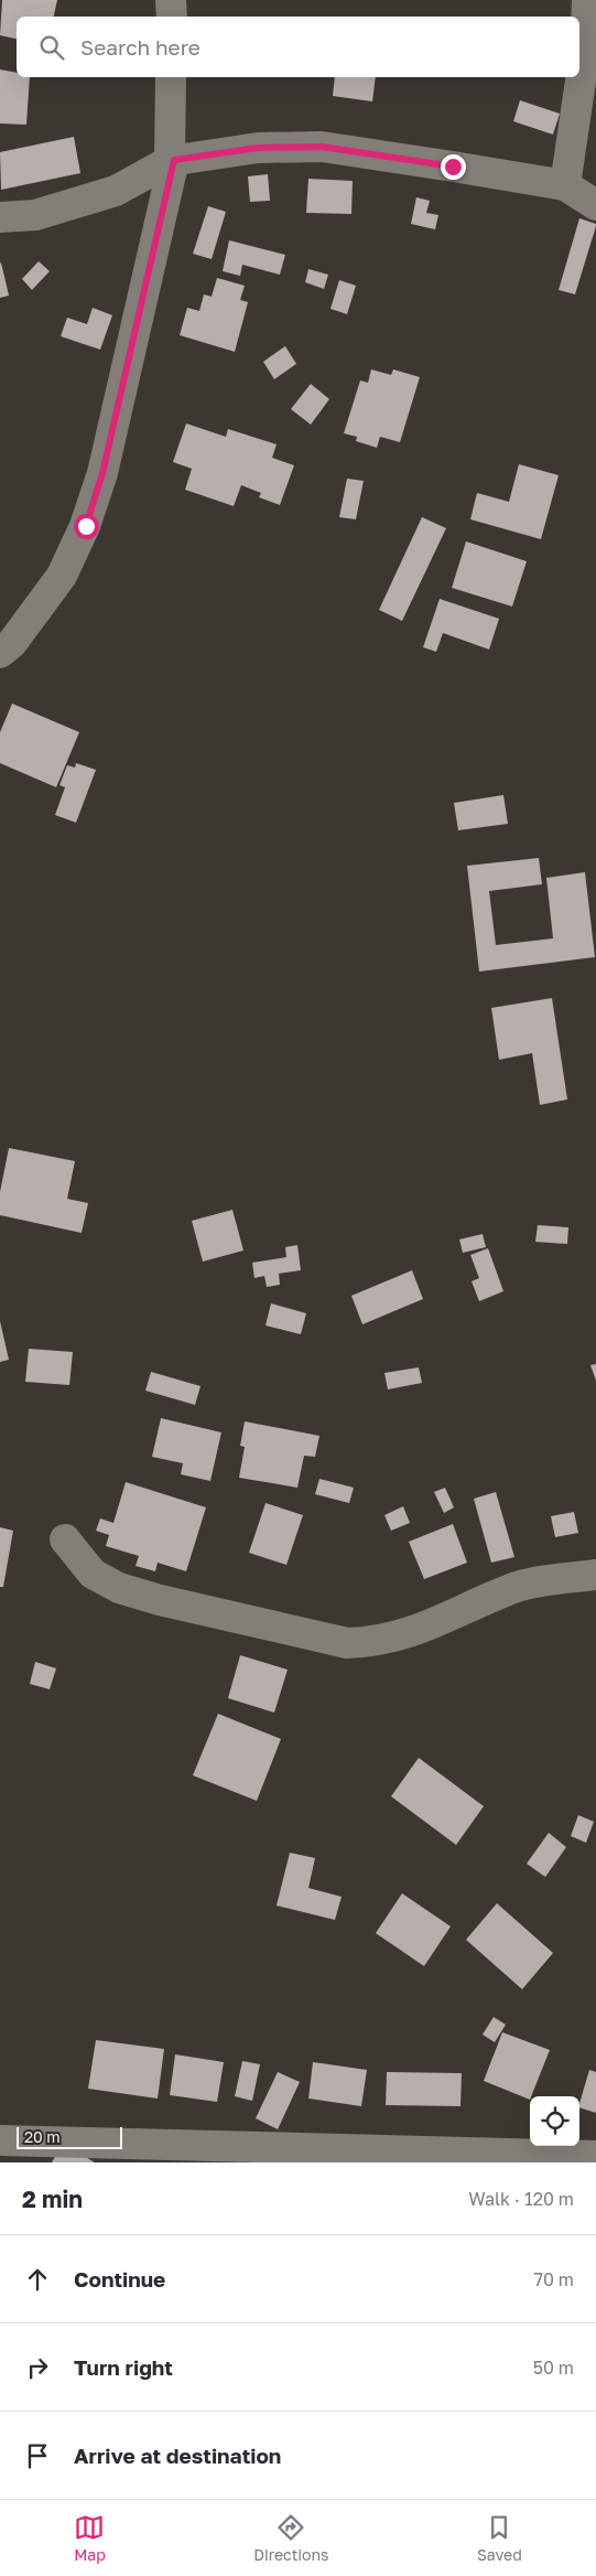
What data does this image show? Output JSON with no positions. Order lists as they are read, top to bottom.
{
  "scale_bar": "20 m",
  "page": {
    "search": "Search here",
    "scale": "20 m",
    "heading": ["2 min", "Walk · 120 m"],
    "list": [
      ["Continue", "70 m"],
      ["Turn right", "50 m"],
      "Arrive at destination"
    ],
    "nav": ["Map", "Directions", "Saved"]
  }
}
